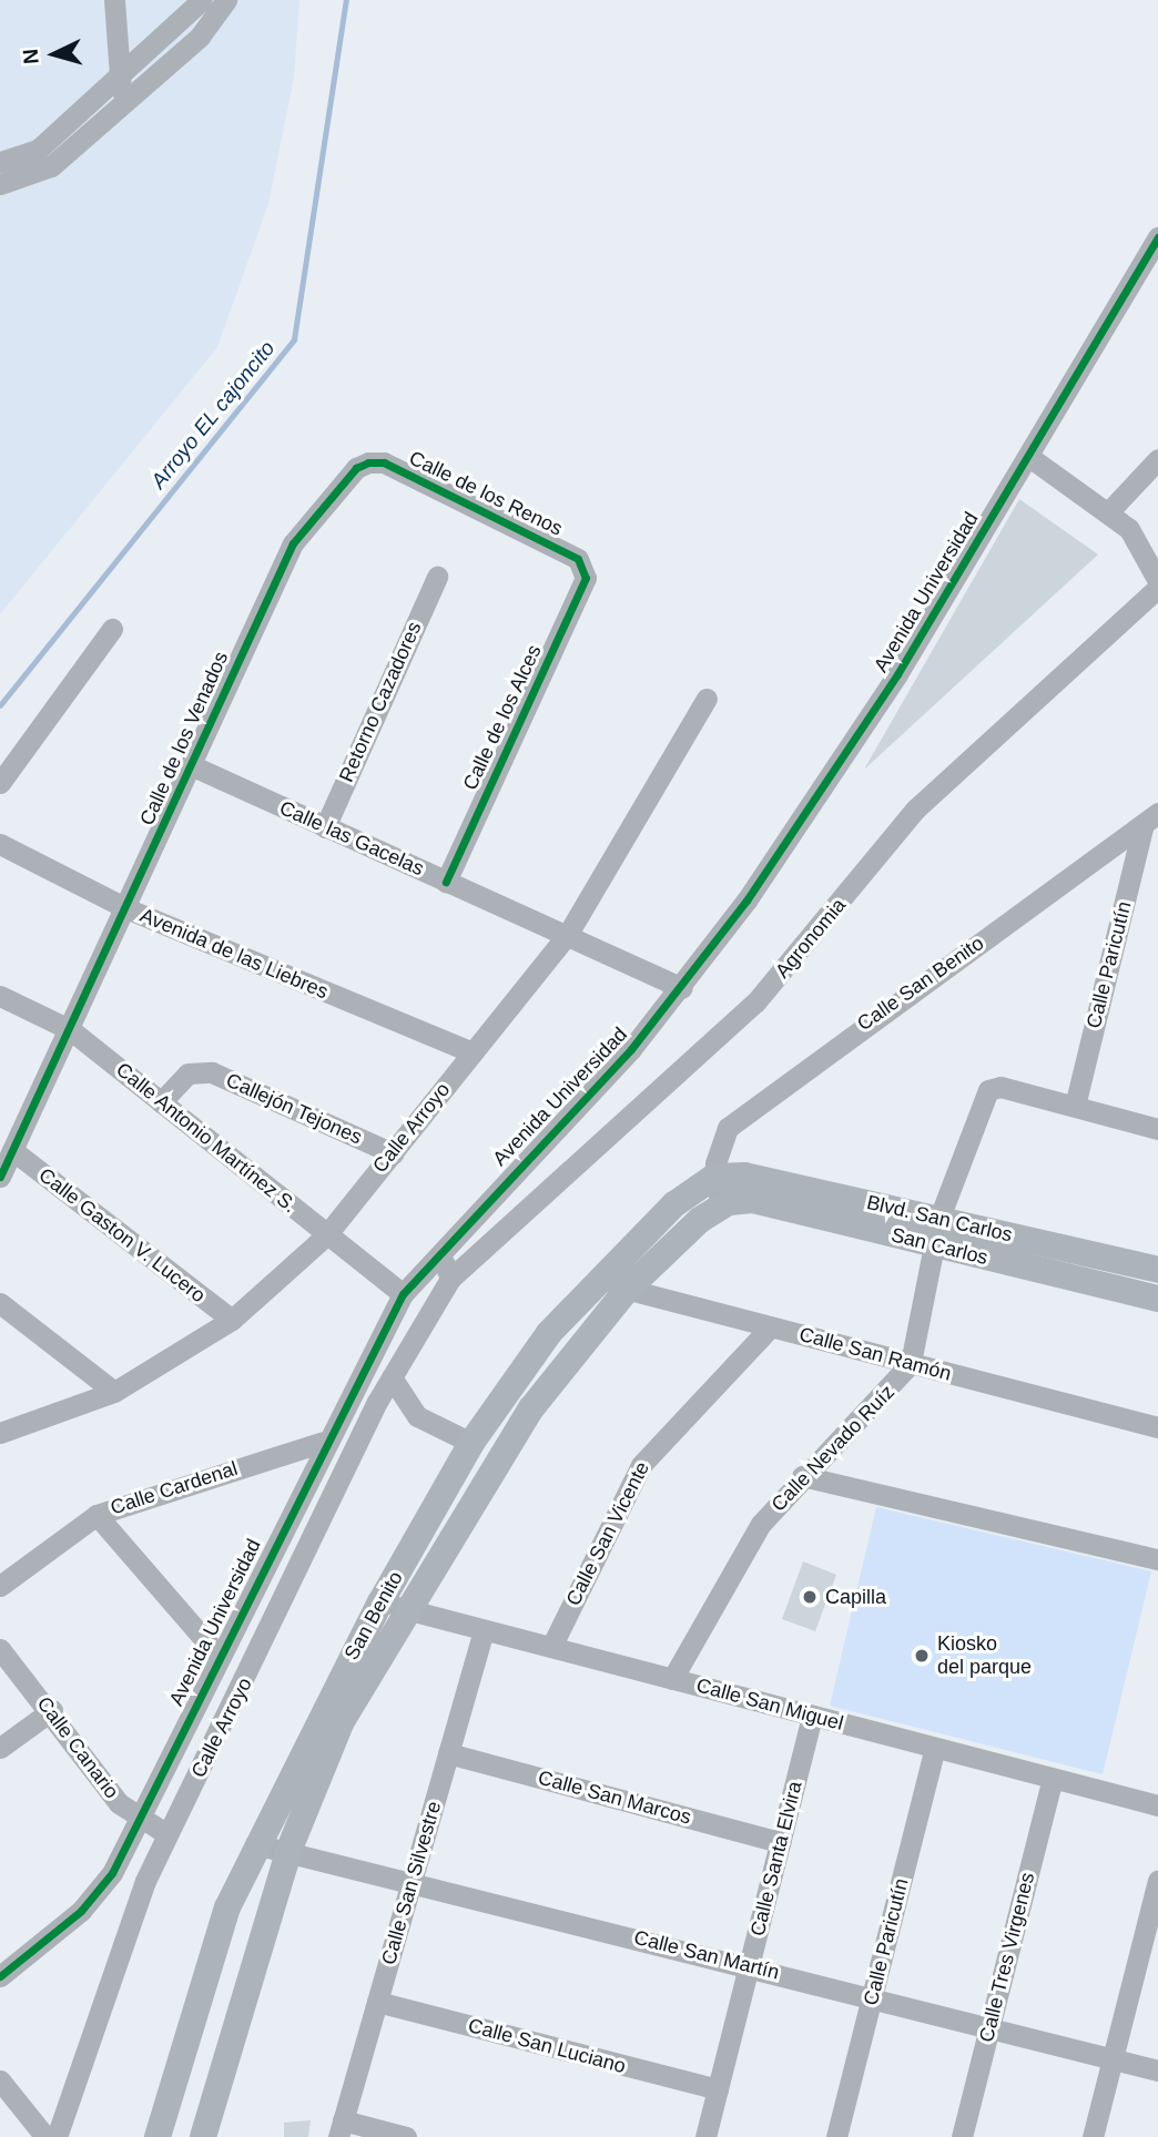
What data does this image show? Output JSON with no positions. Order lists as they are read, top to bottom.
{
  "streets": {
    "main road": ["Blvd. San Carlos", "San Carlos", "San Benito"],
    "street": [
      "Calle de los Renos",
      "Avenida Universidad",
      "Retorno Cazadores",
      "Calle de los Alces",
      "Calle de los Venados",
      "Calle las Gacelas",
      "Agronomia",
      "Avenida de las Liebres",
      "Calle Paricutín",
      "Calle San Benito",
      "Callejón Tejones",
      "Calle Arroyo",
      "Calle Antonio Martínez S.",
      "Calle Gaston V. Lucero",
      "Calle San Ramón",
      "Calle Nevado Ruíz",
      "Calle Cardenal",
      "Calle San Vicente",
      "Calle San Miguel",
      "Calle Canario",
      "Calle San Marcos",
      "Calle Santa Elvira",
      "Calle San Silvestre",
      "Calle San Martín",
      "Calle Tres Virgenes",
      "Calle San Luciano"
    ]
  },
  "crossings": [
    ["Calle de los Renos", "Calle de los Alces"],
    ["Calle de los Renos", "Calle de los Venados"],
    ["Avenida Universidad", "Calle las Gacelas"],
    ["Avenida Universidad", "Calle Antonio Martínez S."],
    ["Avenida Universidad", "Calle Cardenal"],
    ["Avenida Universidad", "Calle Canario"],
    ["Retorno Cazadores", "Calle las Gacelas"],
    ["Calle de los Alces", "Calle las Gacelas"],
    ["Calle de los Venados", "Calle las Gacelas"],
    ["Calle de los Venados", "Avenida de las Liebres"],
    ["Calle de los Venados", "Calle Antonio Martínez S."],
    ["Calle de los Venados", "Calle Gaston V. Lucero"],
    ["Calle las Gacelas", "Calle Arroyo"],
    ["Agronomia", "Calle Arroyo"],
    ["Avenida de las Liebres", "Calle Arroyo"],
    ["Calle Paricutín", "Calle San Benito"],
    ["Calle Paricutín", "Calle San Miguel"],
    ["Calle Paricutín", "Calle San Martín"],
    ["Calle San Benito", "Blvd. San Carlos"],
    ["Calle San Benito", "San Benito"],
    ["Callejón Tejones", "Calle Arroyo"],
    ["Callejón Tejones", "Calle Antonio Martínez S."],
    ["Calle Arroyo", "Calle Antonio Martínez S."],
    ["Calle Arroyo", "Calle Gaston V. Lucero"],
    ["Calle Arroyo", "Calle Canario"],
    ["Blvd. San Carlos", "San Benito"],
    ["San Carlos", "San Benito"],
    ["Calle San Ramón", "Calle Nevado Ruíz"],
    ["Calle San Ramón", "Calle San Vicente"],
    ["Calle San Ramón", "San Benito"],
    ["Calle Nevado Ruíz", "Calle San Miguel"],
    ["Calle San Vicente", "Calle San Miguel"],
    ["San Benito", "Calle San Miguel"],
    ["San Benito", "Calle San Martín"],
    ["Calle San Miguel", "Calle Santa Elvira"],
    ["Calle San Miguel", "Calle San Silvestre"],
    ["Calle San Miguel", "Calle Tres Virgenes"],
    ["Calle San Marcos", "Calle Santa Elvira"],
    ["Calle San Marcos", "Calle San Silvestre"],
    ["Calle Santa Elvira", "Calle San Martín"],
    ["Calle Santa Elvira", "Calle San Luciano"],
    ["Calle San Silvestre", "Calle San Martín"],
    ["Calle San Silvestre", "Calle San Luciano"],
    ["Calle San Martín", "Calle Tres Virgenes"]
  ],
  "water": ["Arroyo EL cajoncito"],
  "places": ["Capilla", "Kiosko del parque"],
  "north": "left"
}
